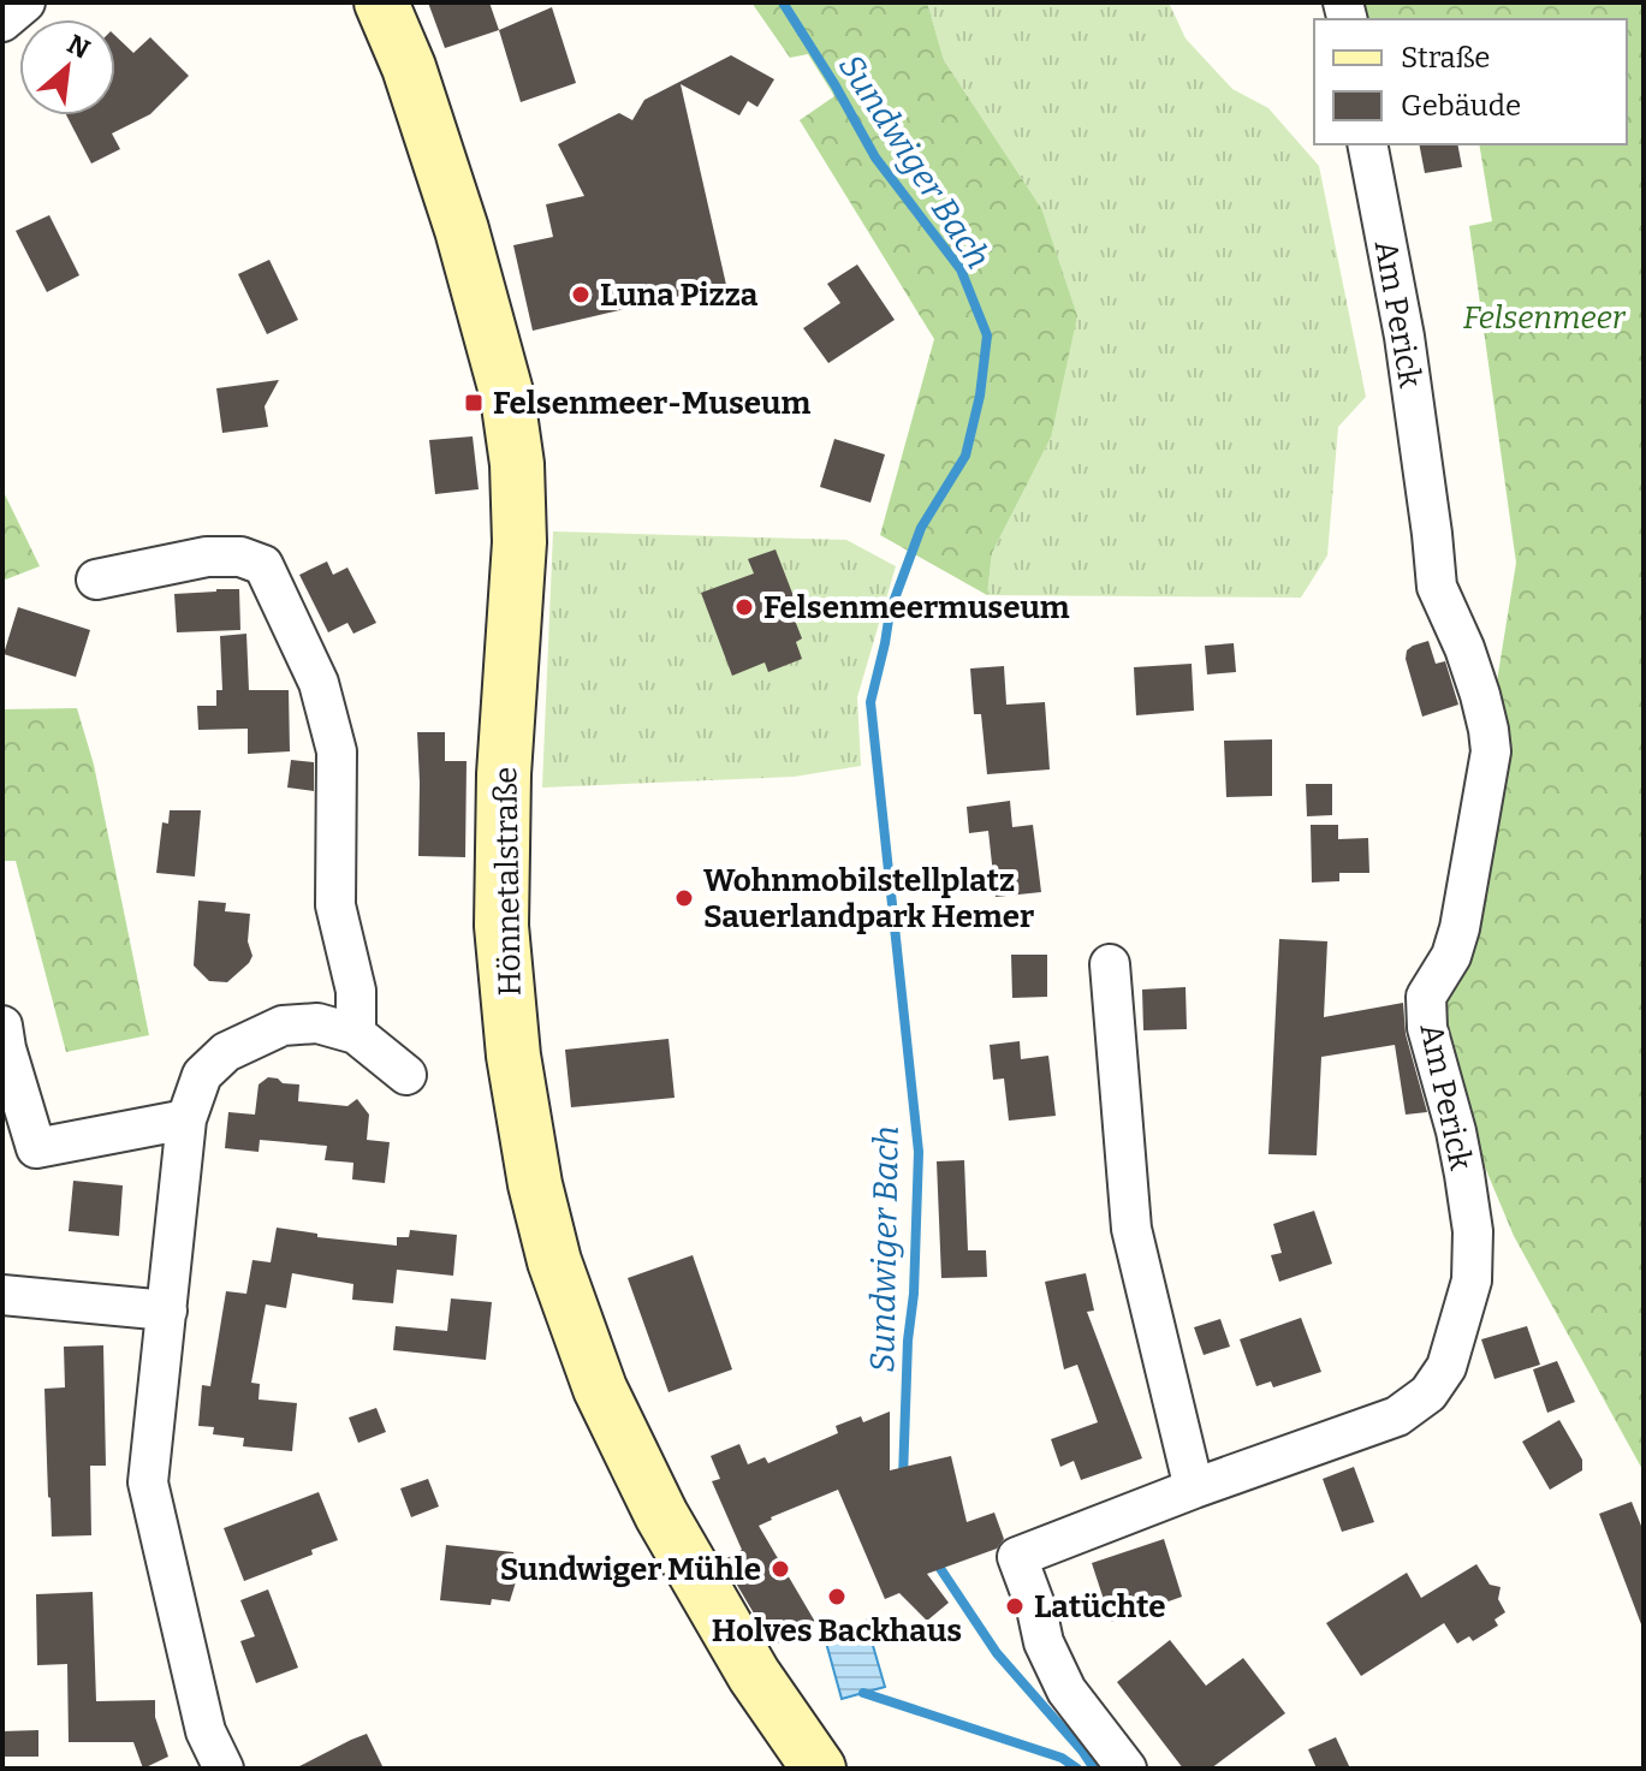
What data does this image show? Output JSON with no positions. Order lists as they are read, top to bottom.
{
  "streets": {
    "main road": ["Hönnetalstraße"],
    "street": ["Am Perick"]
  },
  "water": ["Sundwiger Bach"],
  "parks": ["Felsenmeer"],
  "places": {
    "other": [
      "Luna Pizza",
      "Felsenmeermuseum",
      "Wohnmobilstellplatz Sauerlandpark Hemer",
      "Sundwiger Mühle",
      "Holves Backhaus",
      "Latüchte"
    ],
    "transit": ["Felsenmeer-Museum"]
  },
  "legend": ["Straße", "Gebäude"],
  "north": "top right"
}
